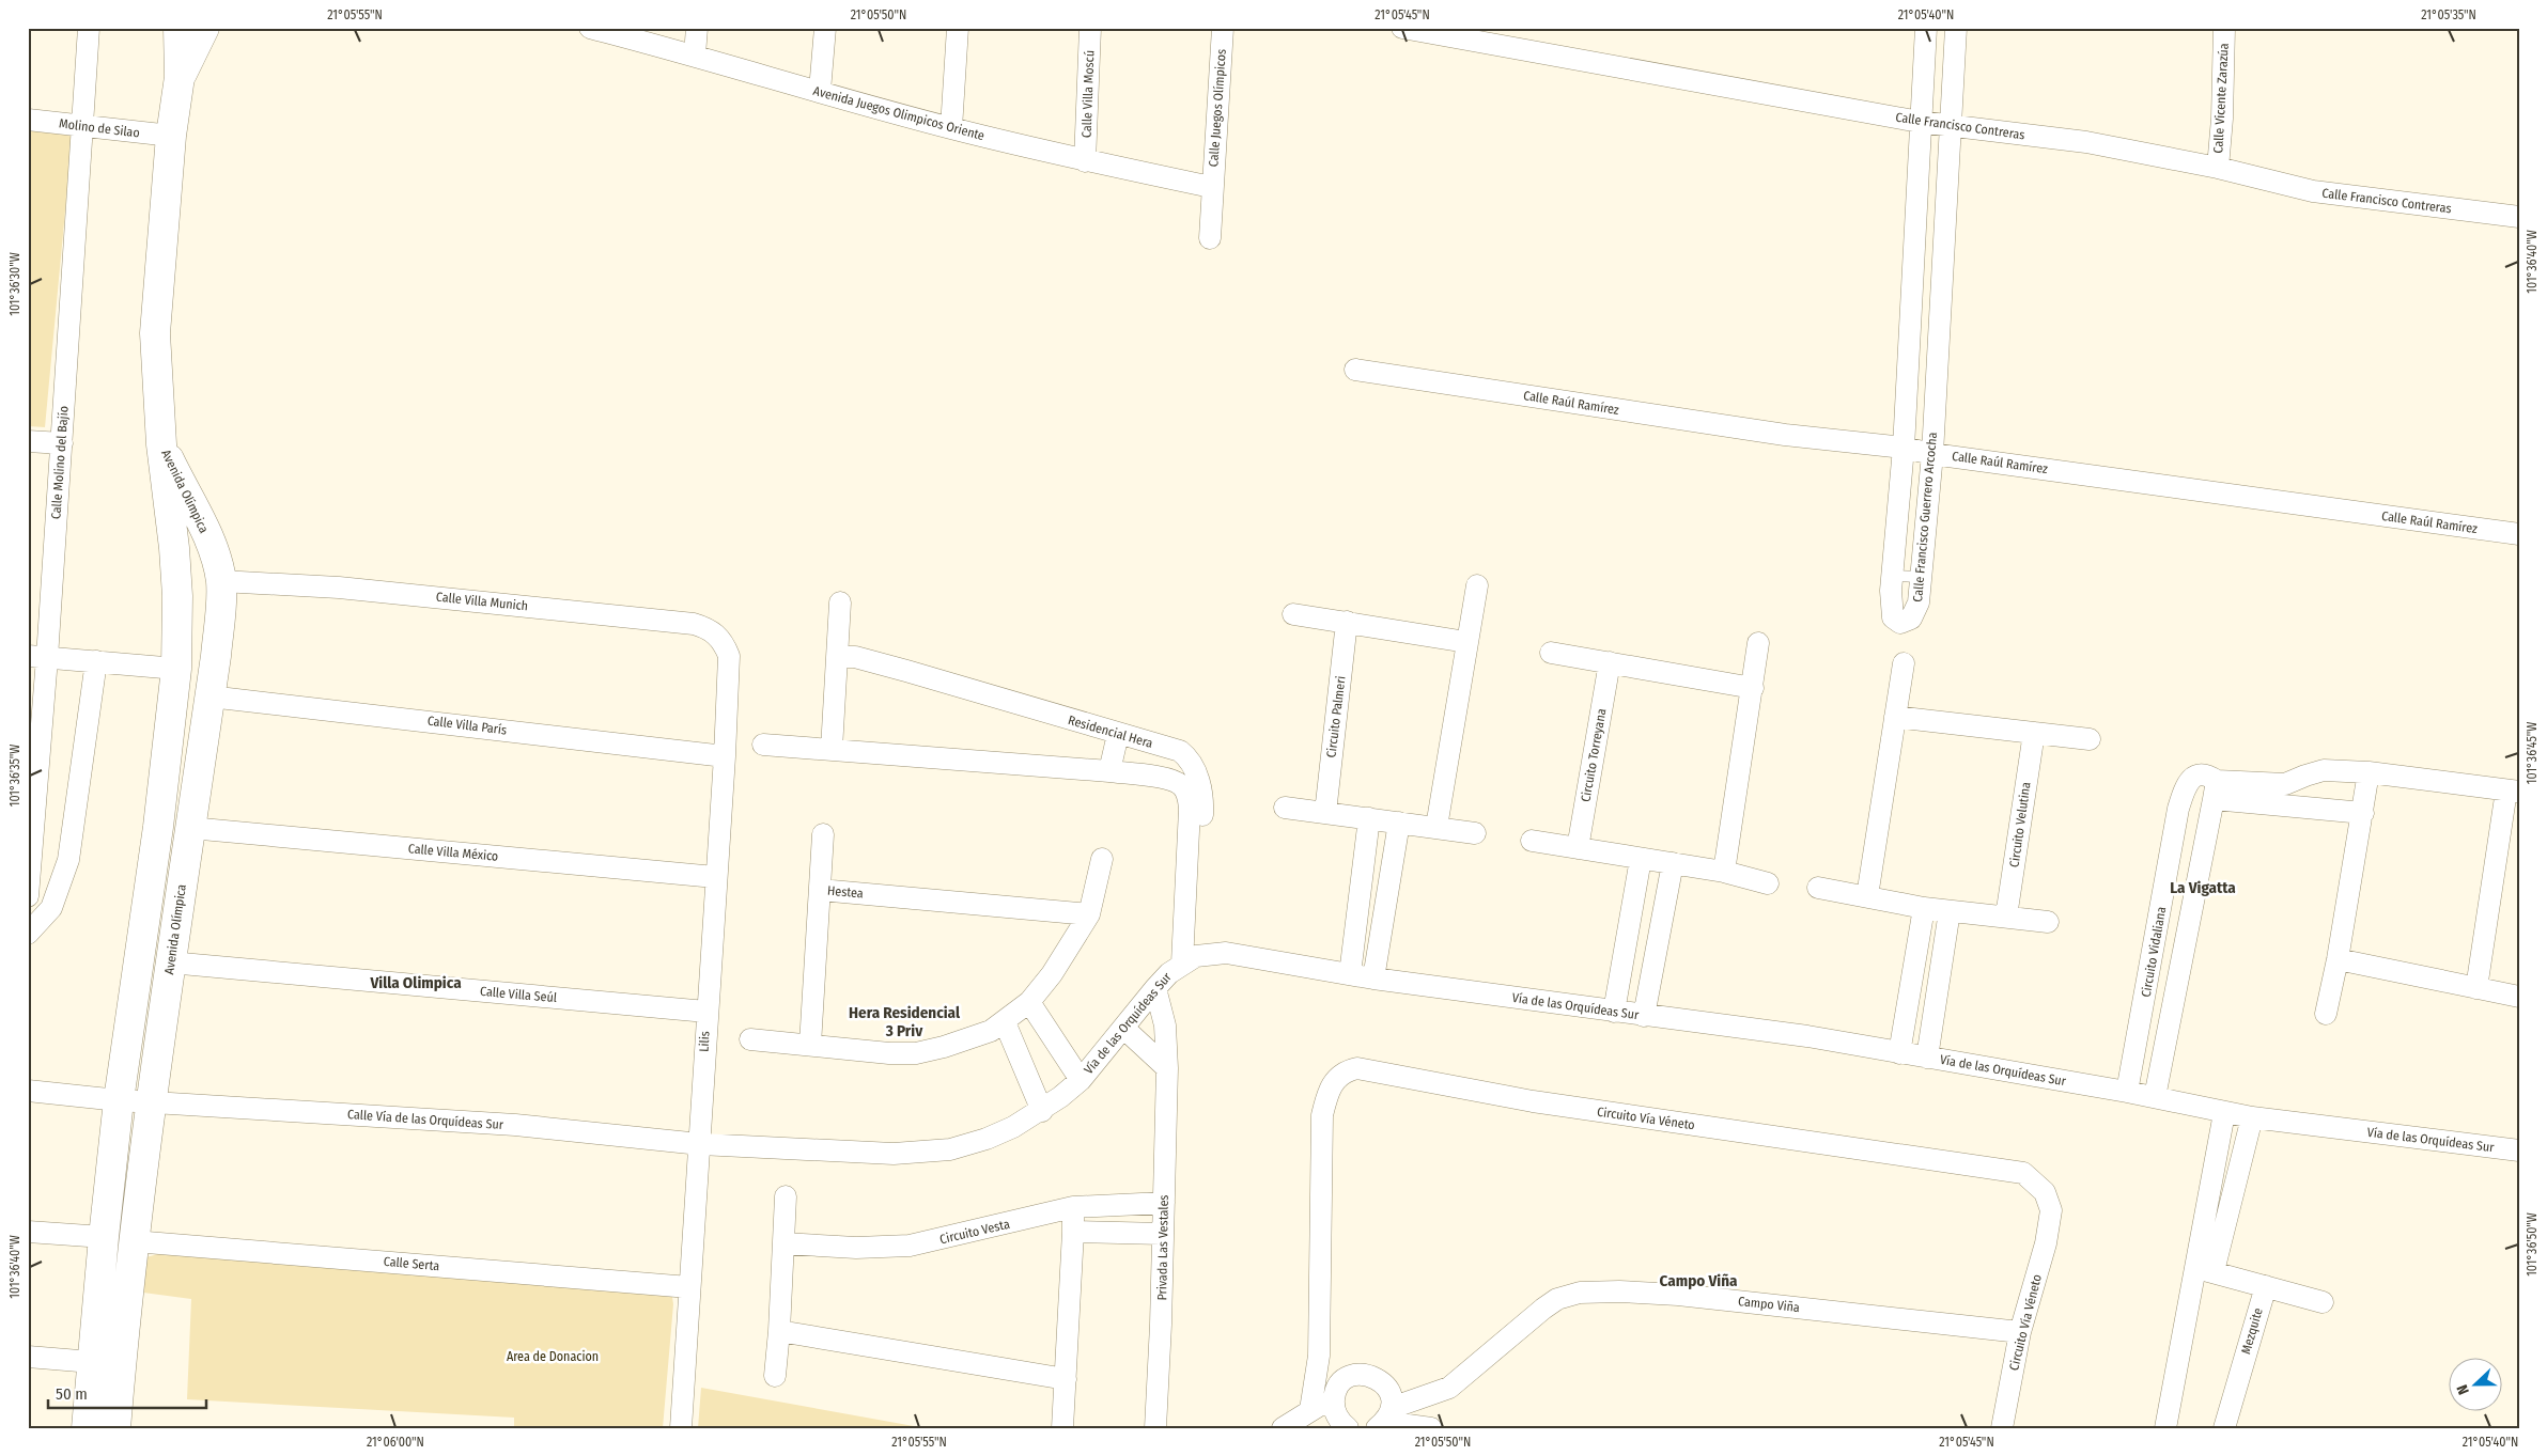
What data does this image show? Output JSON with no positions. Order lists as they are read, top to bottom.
{
  "streets": {
    "street": [
      "Calle Villa Moscú",
      "Calle Vicente Zarazúa",
      "Calle Juegos Olímpicos",
      "Avenida Juegos Olimpicos Oriente",
      "Calle Francisco Contreras",
      "Molino de Silao",
      "Calle Raúl Ramírez",
      "Calle Molino del Bajío",
      "Avenida Olímpica",
      "Calle Francisco Guerrero Arcocha",
      "Calle Villa Munich",
      "Circuito Palmeri",
      "Calle Villa París",
      "Residencial Hera",
      "Circuito Torreyana",
      "Circuito Velutina",
      "Calle Villa México",
      "Hestea",
      "Circuito Vidaliana",
      "Calle Villa Seúl",
      "Vía de las Orquídeas Sur",
      "Lilis",
      "Circuito Vía Véneto",
      "Calle Vía de las Orquídeas Sur",
      "Circuito Vesta",
      "Privada Las Vestales",
      "Calle Serta",
      "Campo Viña",
      "Mezquite"
    ]
  },
  "crossings": [
    ["Calle Villa Moscú", "Avenida Juegos Olimpicos Oriente"],
    ["Calle Vicente Zarazúa", "Calle Francisco Contreras"],
    ["Calle Juegos Olímpicos", "Avenida Juegos Olimpicos Oriente"],
    ["Calle Francisco Contreras", "Calle Francisco Guerrero Arcocha"],
    ["Molino de Silao", "Calle Molino del Bajío"],
    ["Molino de Silao", "Avenida Olímpica"],
    ["Calle Raúl Ramírez", "Calle Francisco Guerrero Arcocha"],
    ["Avenida Olímpica", "Calle Villa Munich"],
    ["Avenida Olímpica", "Calle Villa París"],
    ["Avenida Olímpica", "Calle Villa México"],
    ["Avenida Olímpica", "Calle Villa Seúl"],
    ["Avenida Olímpica", "Calle Vía de las Orquídeas Sur"],
    ["Avenida Olímpica", "Calle Serta"],
    ["Calle Villa Munich", "Lilis"],
    ["Calle Villa París", "Lilis"],
    ["Residencial Hera", "Vía de las Orquídeas Sur"],
    ["Calle Villa México", "Lilis"],
    ["Circuito Vidaliana", "Vía de las Orquídeas Sur"],
    ["Calle Villa Seúl", "Lilis"],
    ["Vía de las Orquídeas Sur", "Lilis"],
    ["Vía de las Orquídeas Sur", "Calle Vía de las Orquídeas Sur"],
    ["Vía de las Orquídeas Sur", "Privada Las Vestales"],
    ["Lilis", "Calle Vía de las Orquídeas Sur"],
    ["Lilis", "Calle Serta"],
    ["Circuito Vía Véneto", "Campo Viña"],
    ["Circuito Vesta", "Privada Las Vestales"]
  ],
  "districts": [
    "La Vigatta",
    "Villa Olimpica",
    "Hera Residencial 3 Priv",
    "Campo Viña"
  ],
  "parks": ["Area de Donacion"],
  "scale_bar": "50 m",
  "north": "left",
  "coordinates": [
    "21°05'55\"N",
    "21°05'50\"N",
    "21°05'45\"N",
    "21°05'40\"N",
    "21°05'35\"N",
    "101°36'40\"W",
    "101°36'30\"W",
    "101°36'45\"W",
    "101°36'35\"W",
    "101°36'50\"W",
    "21°06'00\"N"
  ]
}
